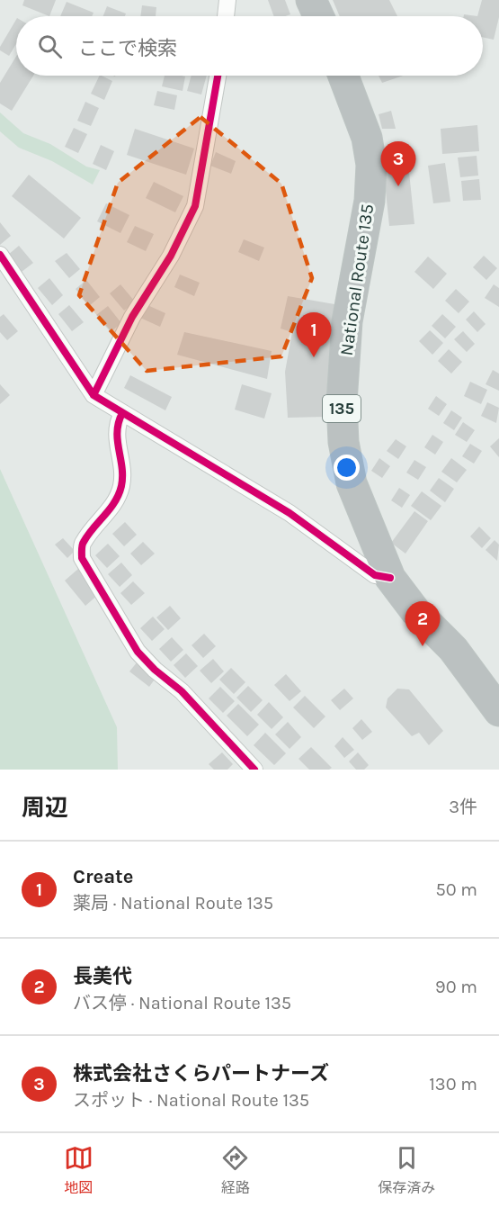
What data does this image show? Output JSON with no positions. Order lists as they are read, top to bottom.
{
  "streets": {
    "highway": ["National Route 135", "135"]
  },
  "page": {
    "search": "ここで検索",
    "pins": ["3", "1", "2"],
    "heading": ["周辺", "3件"],
    "list": [
      {
        "mark": "1",
        "name": "Create",
        "note": "薬局 · National Route 135",
        "value": "50 m"
      },
      {
        "mark": "2",
        "name": "長美代",
        "note": "バス停 · National Route 135",
        "value": "90 m"
      },
      {
        "mark": "3",
        "name": "株式会社さくらパートナーズ",
        "note": "スポット · National Route 135",
        "value": "130 m"
      }
    ],
    "nav": ["地図", "経路", "保存済み"]
  }
}
